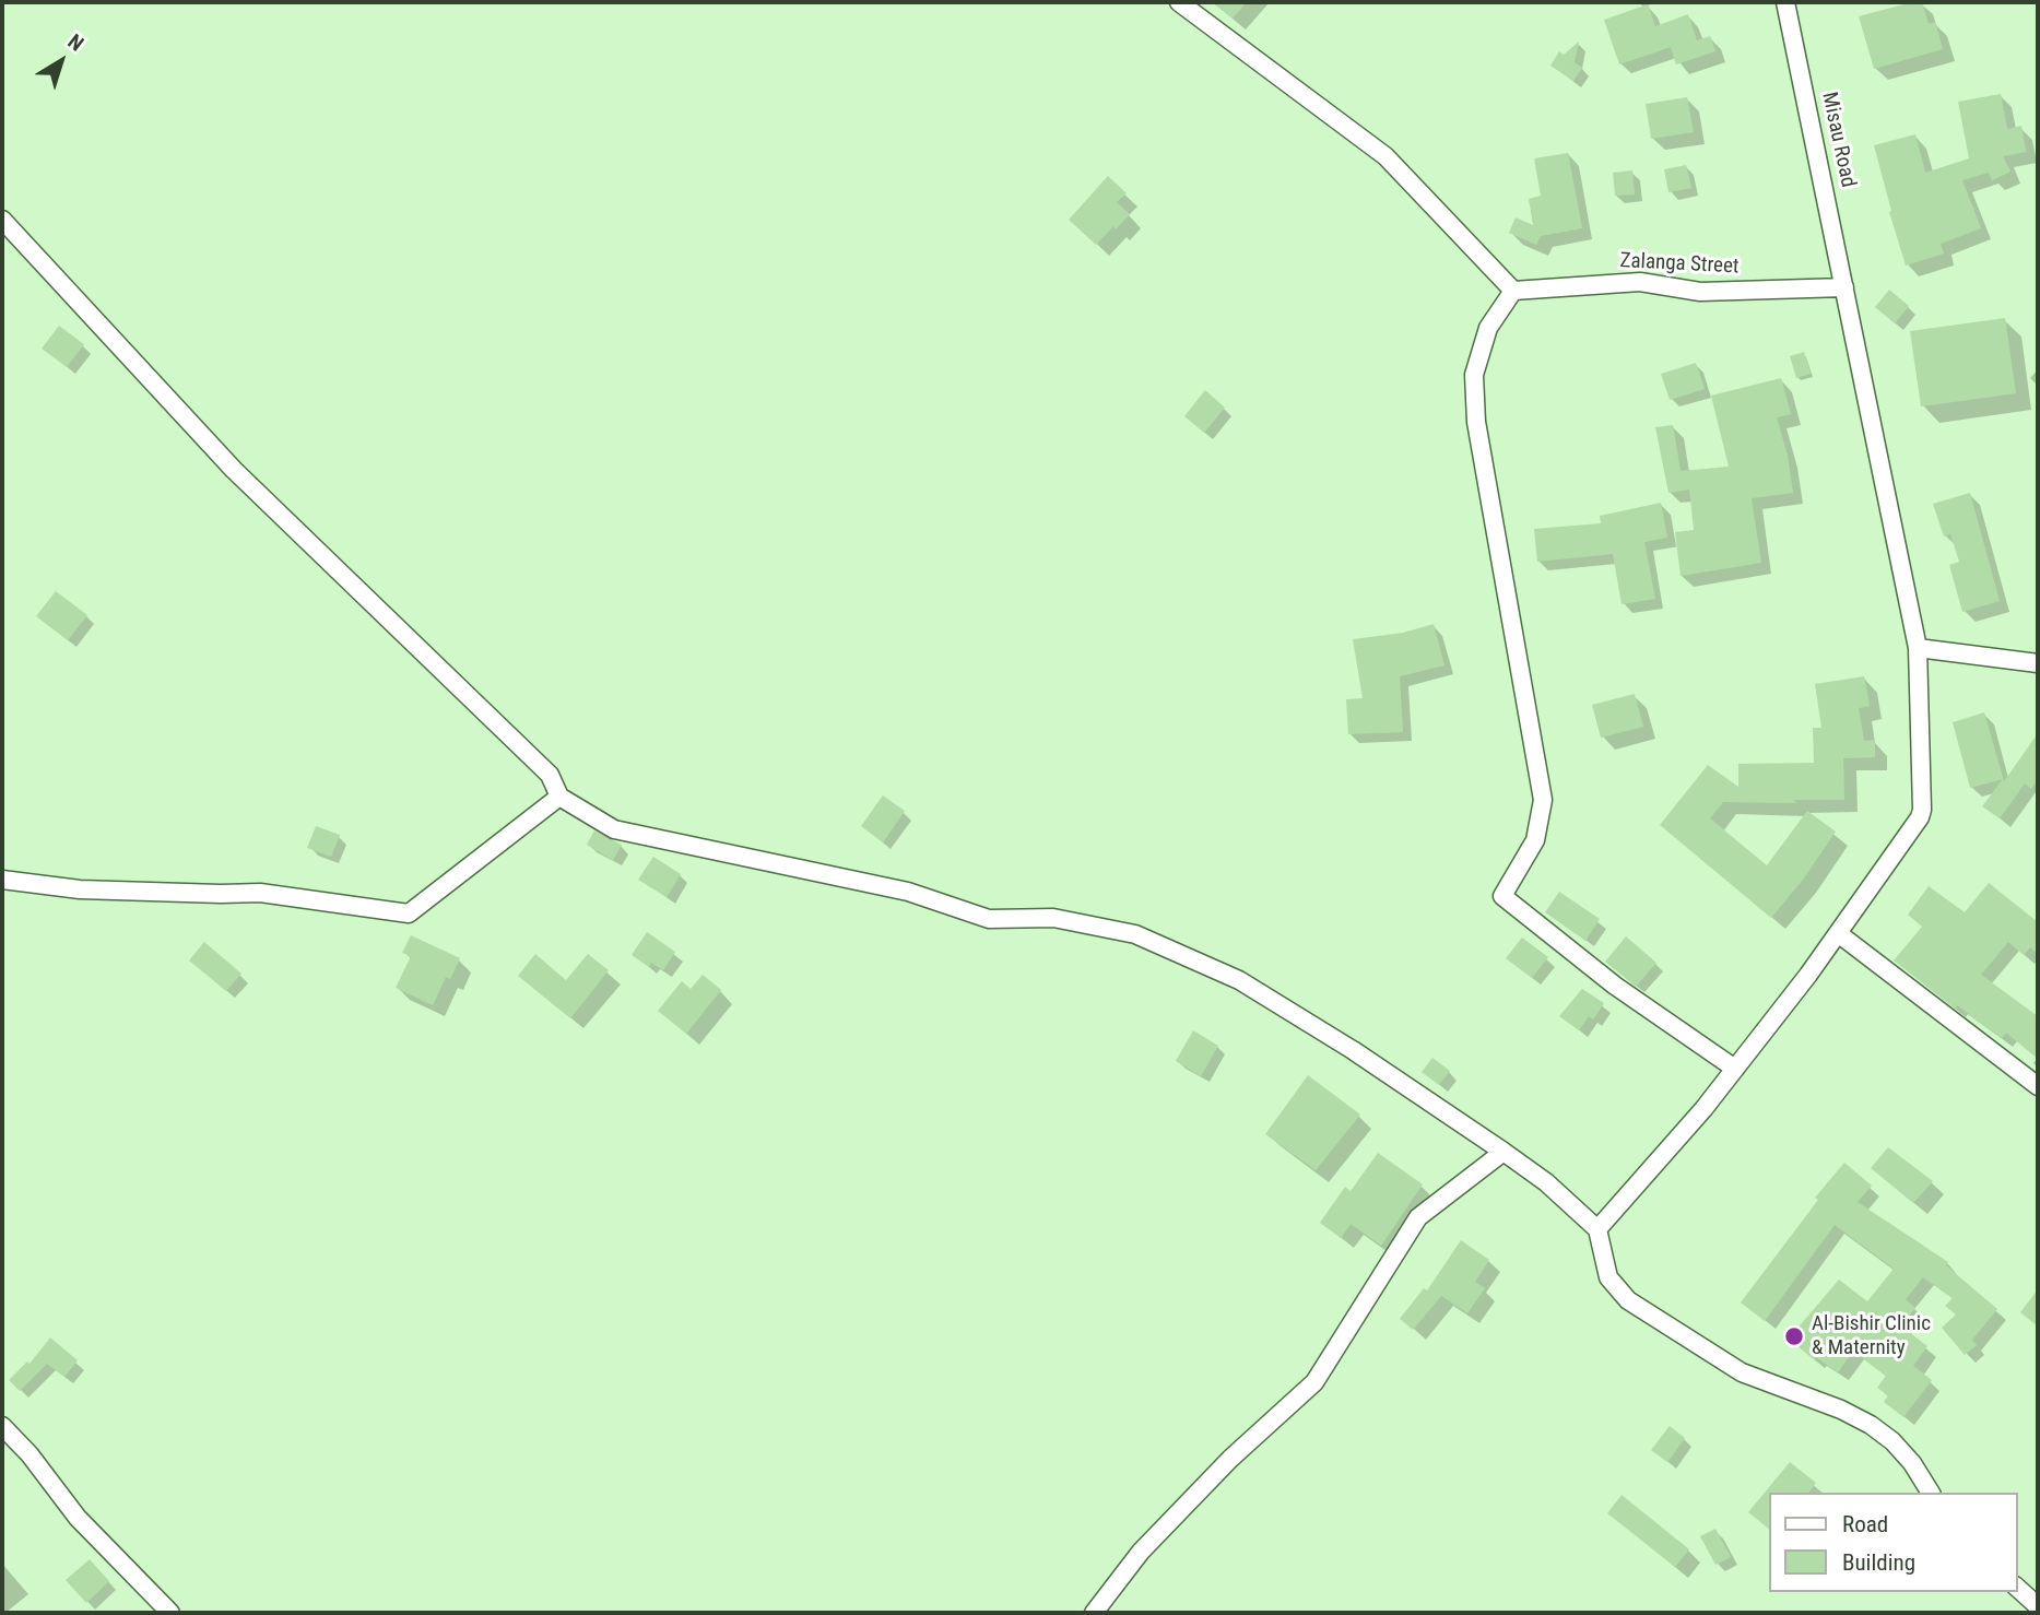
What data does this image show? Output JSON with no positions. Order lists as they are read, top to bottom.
{
  "streets": {
    "street": ["Misau Road", "Zalanga Street"]
  },
  "crossings": [
    ["Misau Road", "Zalanga Street"]
  ],
  "places": ["Al-Bishir Clinic & Maternity"],
  "legend": ["Road", "Building"],
  "north": "top right"
}
